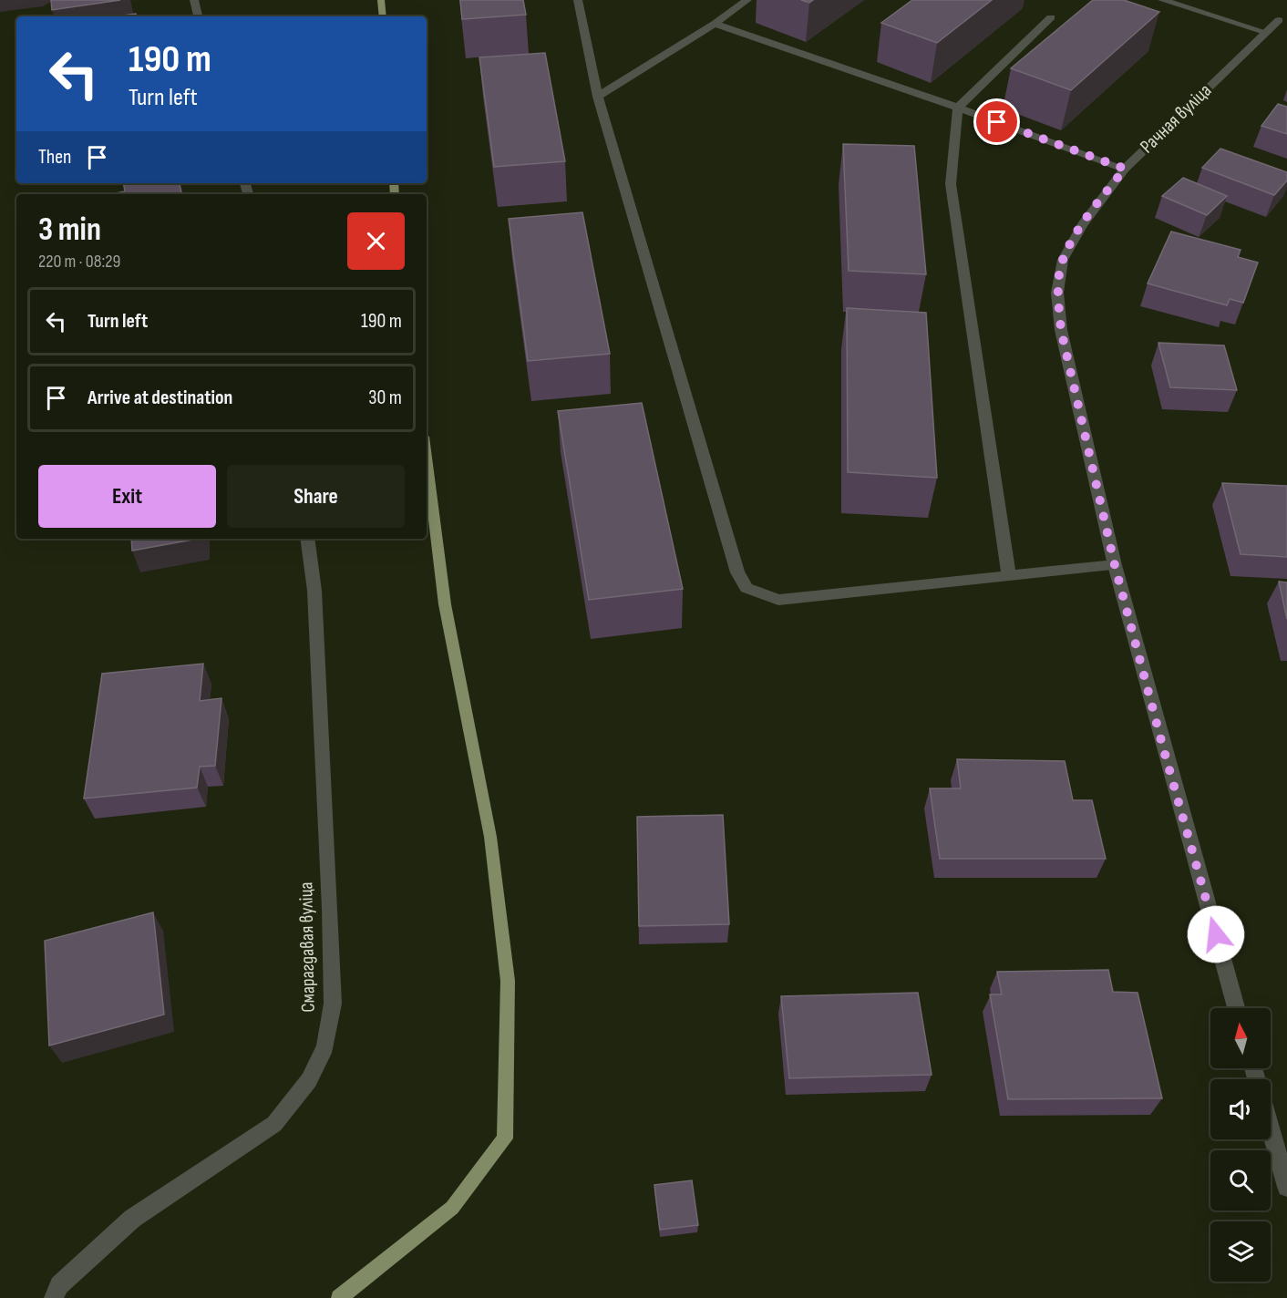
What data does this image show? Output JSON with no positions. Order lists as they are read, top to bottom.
{
  "streets": {
    "street": ["Рачная вуліца", "Смарагдавая вуліца"]
  },
  "north": "top",
  "page": {
    "turn": ["190 m", "Turn left"],
    "then": "Then",
    "heading": ["3 min", "220 m · 08:29"],
    "list": [
      {
        "name": "Turn left",
        "value": "190 m"
      },
      {
        "name": "Arrive at destination",
        "value": "30 m"
      }
    ],
    "buttons": ["Exit", "Share"]
  }
}
